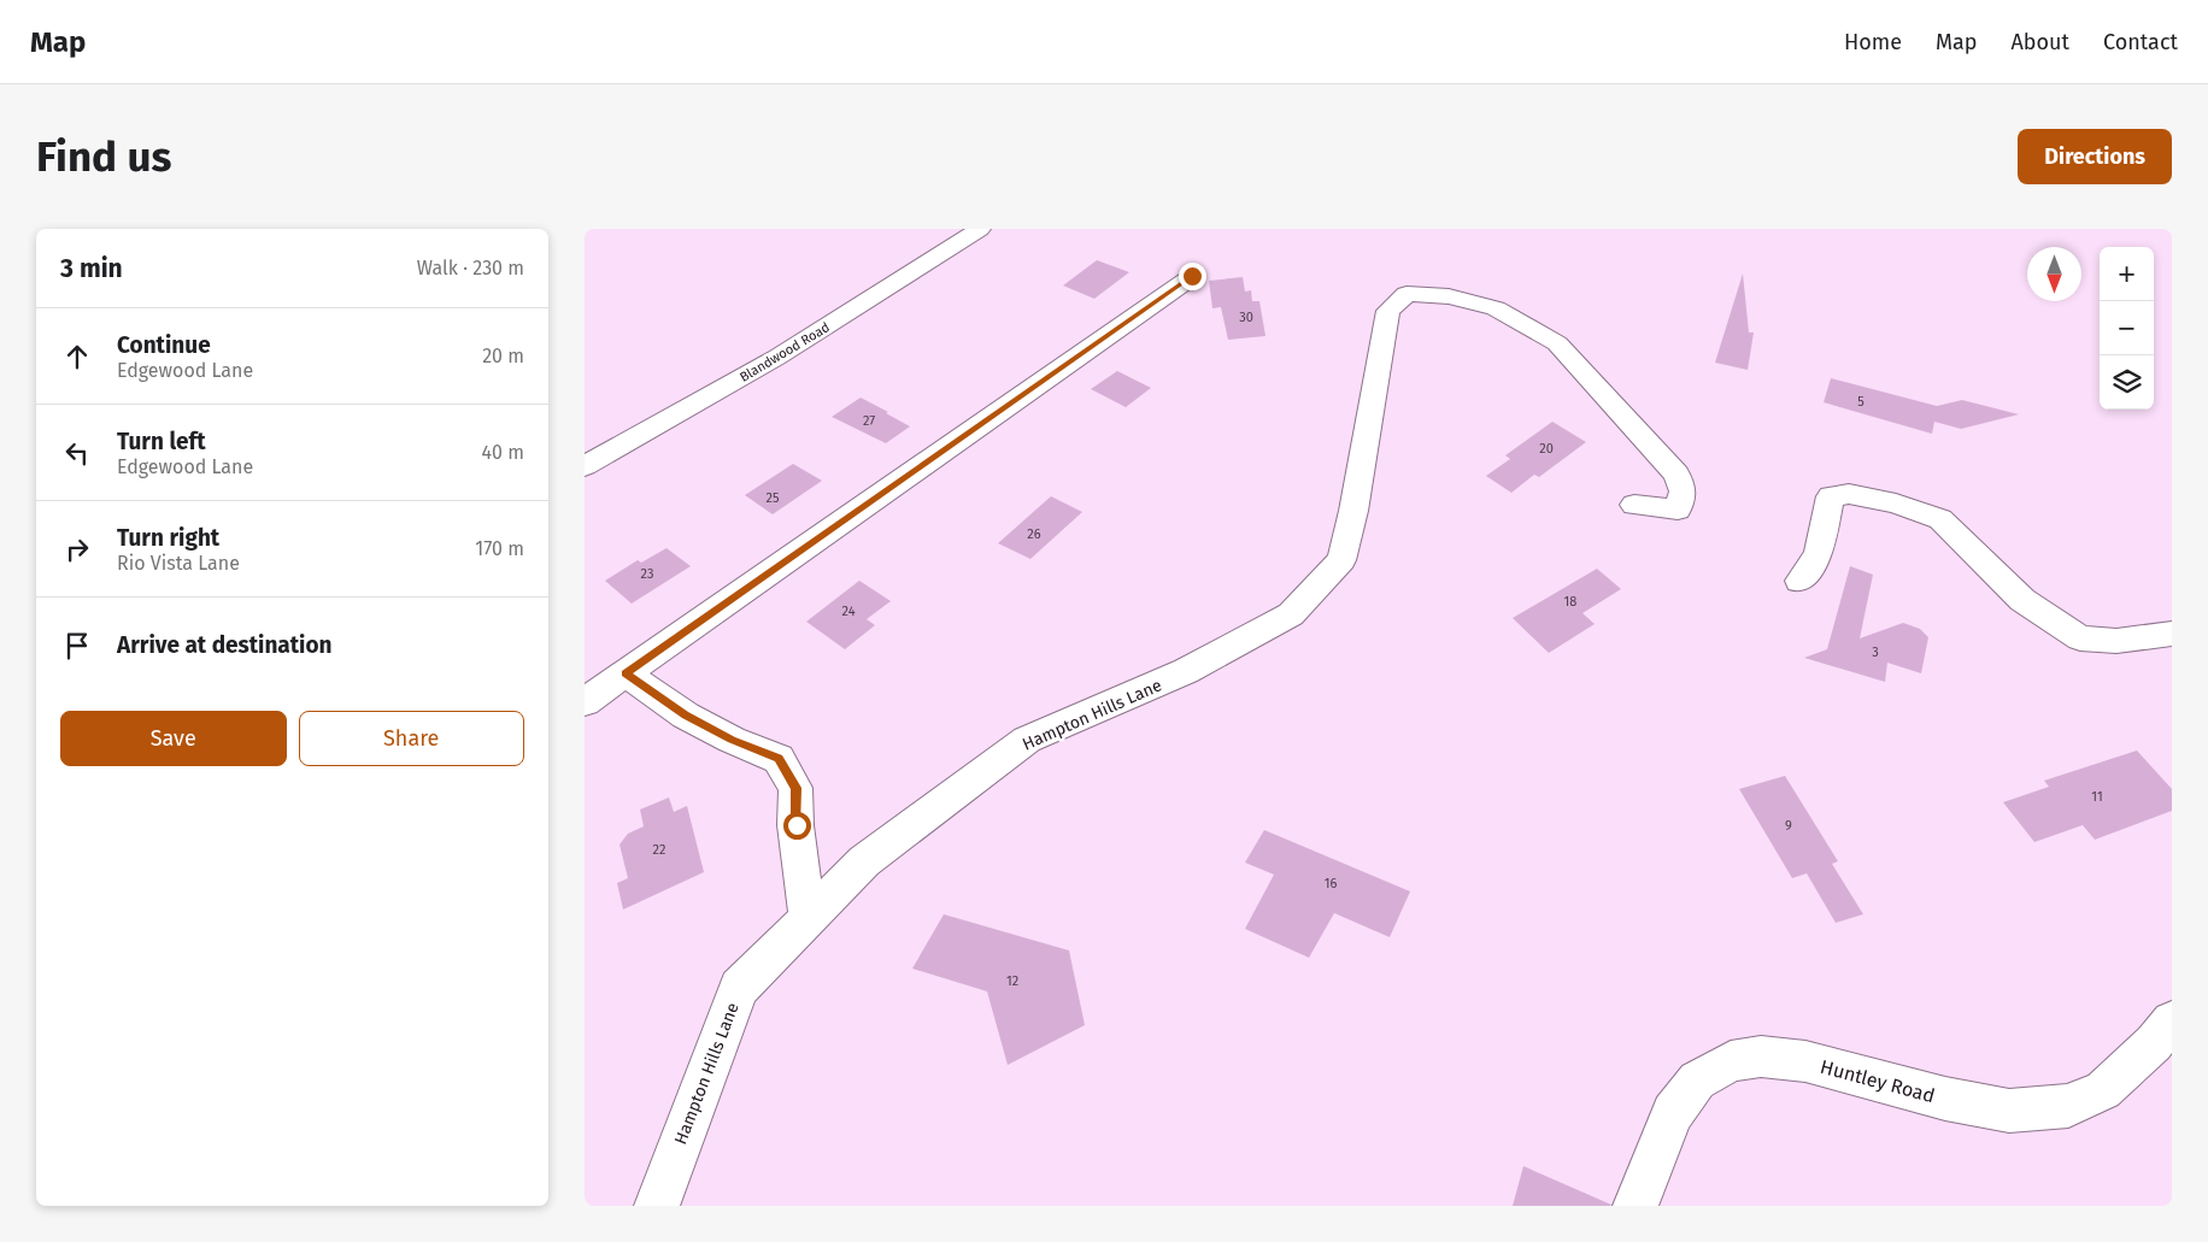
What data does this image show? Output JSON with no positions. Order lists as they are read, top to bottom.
{
  "streets": {
    "street": ["Blandwood Road", "Hampton Hills Lane", "Huntley Road"]
  },
  "house_numbers": [
    "30",
    "5",
    "27",
    "20",
    "25",
    "26",
    "23",
    "18",
    "24",
    "3",
    "11",
    "9",
    "22",
    "16",
    "12"
  ],
  "north": "bottom",
  "page": {
    "header": "Map",
    "nav": [
      "Home",
      "Map",
      "About",
      "Contact"
    ],
    "buttons": [
      "Directions",
      ["Save", "Share"]
    ],
    "title": "Find us",
    "heading": ["3 min", "Walk · 230 m"],
    "map_buttons": ["+", "−"],
    "list": [
      ["Continue", "Edgewood Lane", "20 m"],
      ["Turn left", "Edgewood Lane", "40 m"],
      ["Turn right", "Rio Vista Lane", "170 m"],
      "Arrive at destination"
    ]
  }
}
